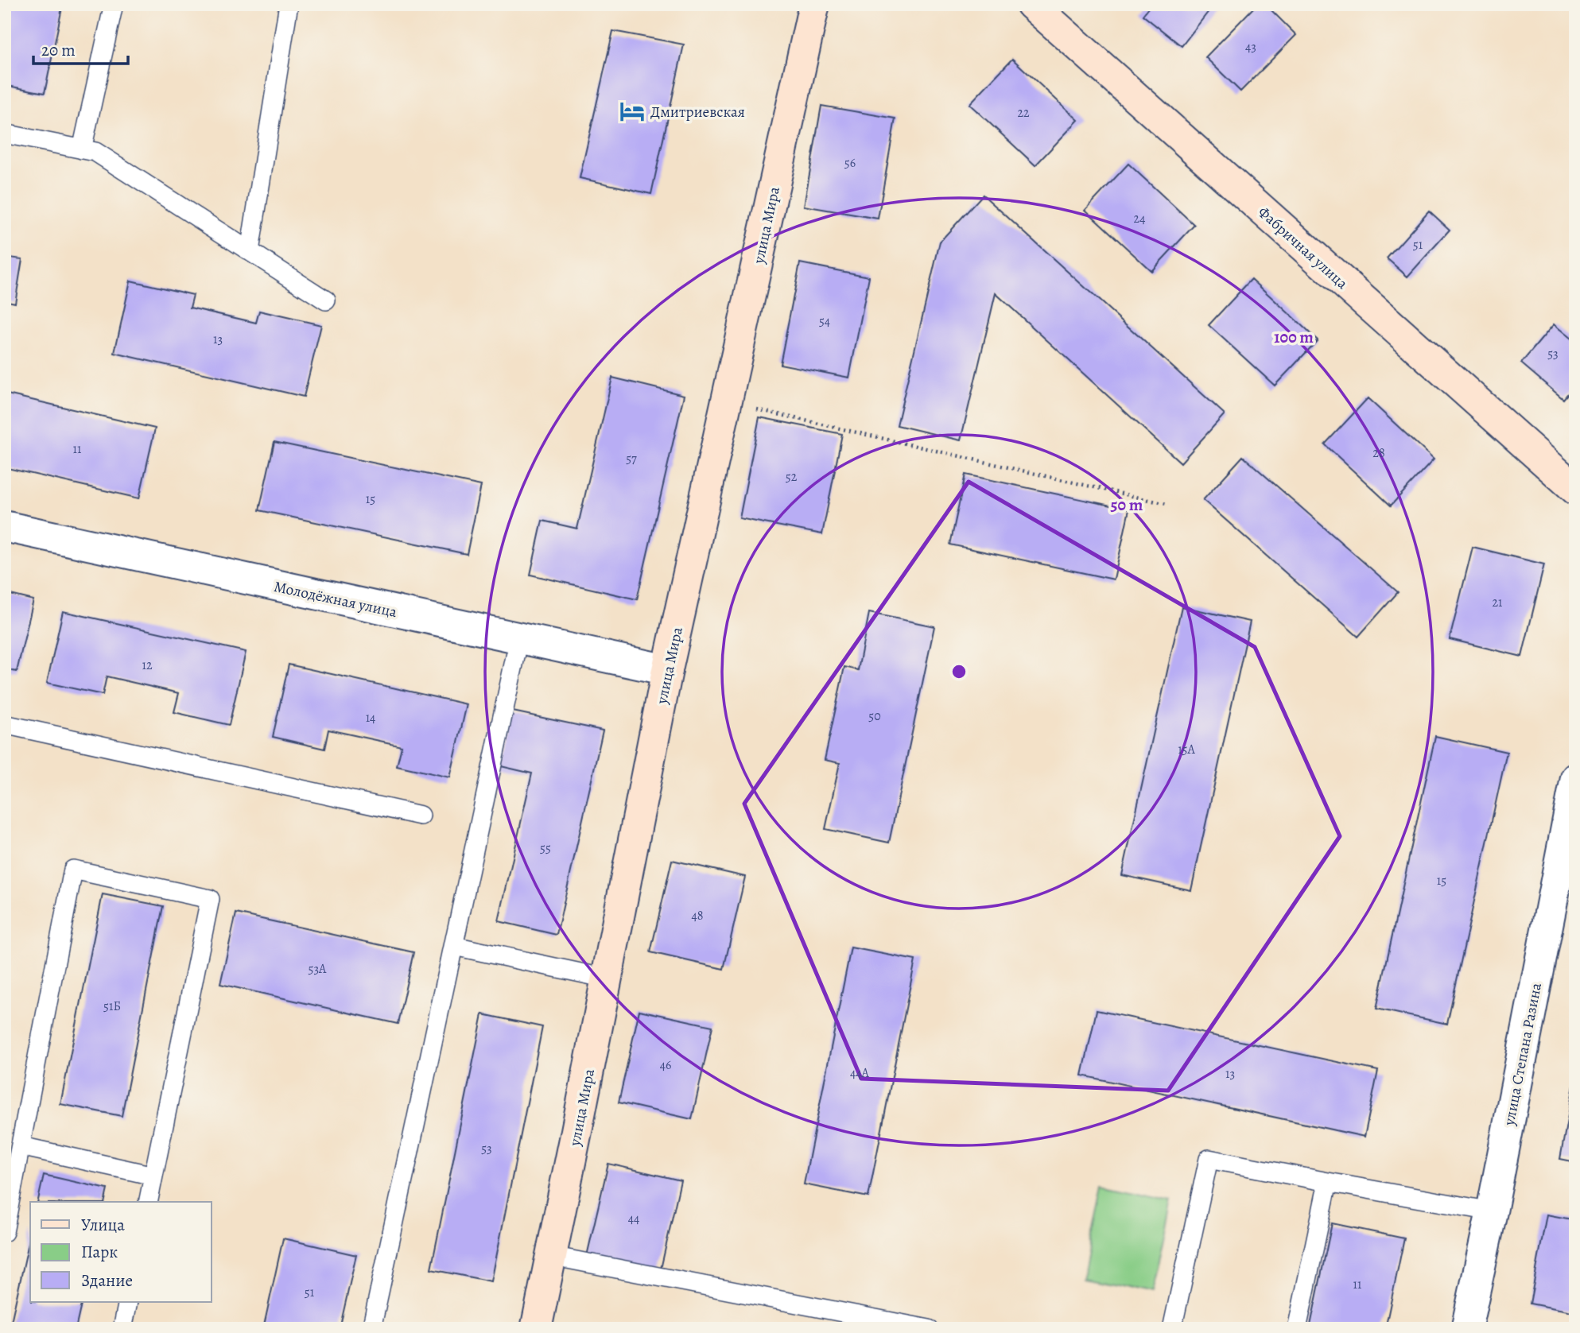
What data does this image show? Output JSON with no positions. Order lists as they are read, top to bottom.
{
  "streets": {
    "street": [
      "улица Мира",
      "Фабричная улица",
      "Молодёжная улица",
      "улица Степана Разина"
    ]
  },
  "crossings": [
    ["улица Мира", "Молодёжная улица"]
  ],
  "places": {
    "hotel": ["Дмитриевская"]
  },
  "house_numbers": [
    "43",
    "22",
    "56",
    "24",
    "51",
    "54",
    "13",
    "53",
    "11",
    "28",
    "57",
    "52",
    "15",
    "21",
    "12",
    "50",
    "14",
    "15А",
    "55",
    "15",
    "48",
    "53А",
    "51Б",
    "46",
    "44А",
    "13",
    "53",
    "44",
    "11",
    "51"
  ],
  "legend": ["Улица", "Парк", "Здание"],
  "scale_bar": "20 m",
  "rings": ["100 m", "50 m"]
}
